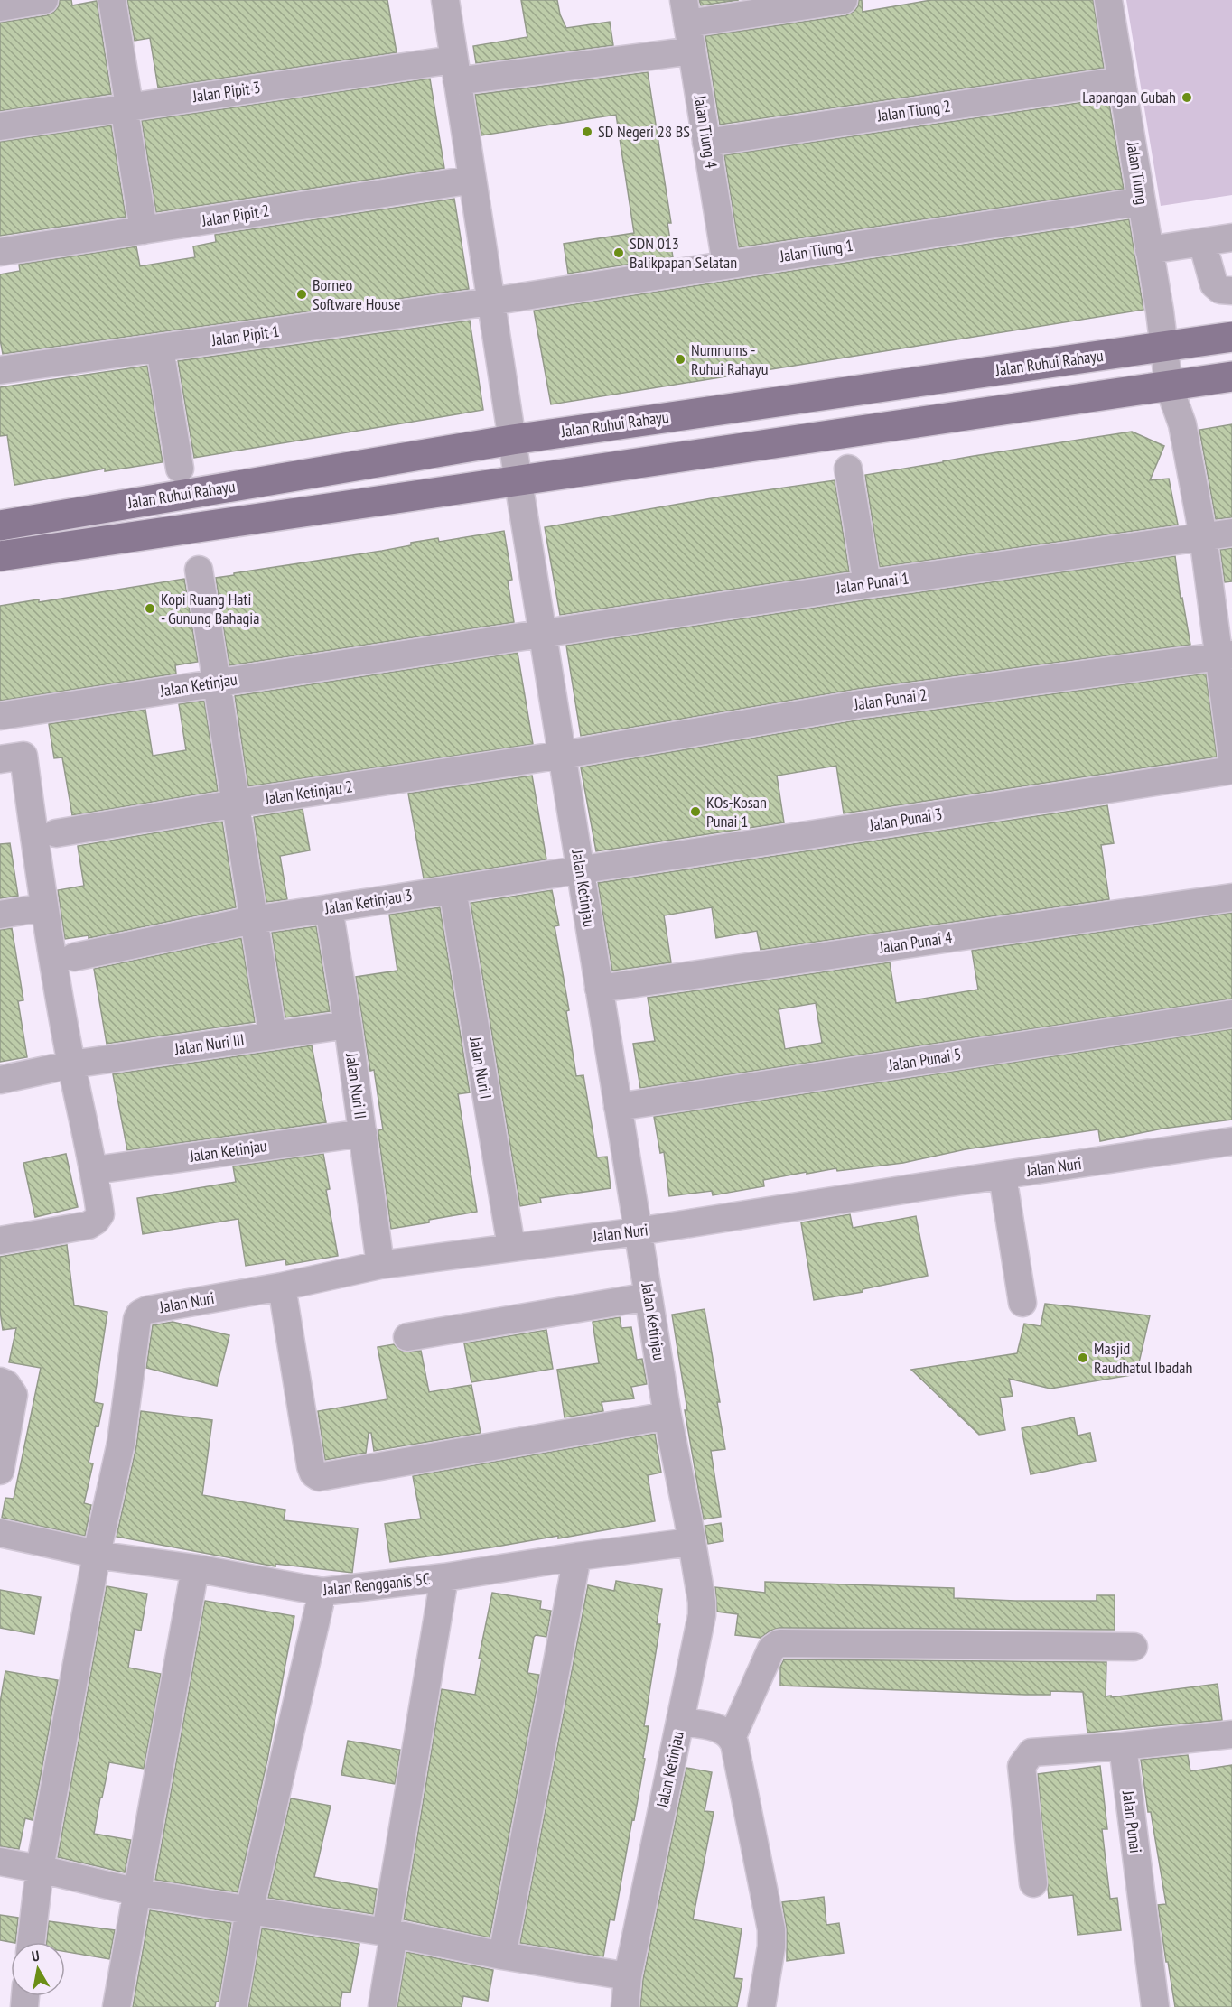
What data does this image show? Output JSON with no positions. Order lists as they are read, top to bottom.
{
  "streets": {
    "main road": ["Jalan Ruhui Rahayu"],
    "street": [
      "Jalan Pipit 3",
      "Jalan Tiung 2",
      "Jalan Tiung 4",
      "Jalan Tiung",
      "Jalan Pipit 2",
      "Jalan Tiung 1",
      "Jalan Pipit 1",
      "Jalan Punai 1",
      "Jalan Ketinjau",
      "Jalan Punai 2",
      "Jalan Ketinjau 2",
      "Jalan Punai 3",
      "Jalan Ketinjau 3",
      "Jalan Punai 4",
      "Jalan Nuri III",
      "Jalan Punai 5",
      "Jalan Nuri I",
      "Jalan Nuri II",
      "Jalan Nuri",
      "Jalan Rengganis 5C",
      "Jalan Punai"
    ]
  },
  "crossings": [
    ["Jalan Pipit 3", "Jalan Tiung 4"],
    ["Jalan Pipit 3", "Jalan Ketinjau"],
    ["Jalan Tiung 2", "Jalan Tiung 4"],
    ["Jalan Tiung 2", "Jalan Tiung"],
    ["Jalan Tiung 4", "Jalan Tiung 1"],
    ["Jalan Tiung", "Jalan Tiung 1"],
    ["Jalan Tiung", "Jalan Ruhui Rahayu"],
    ["Jalan Tiung", "Jalan Punai 1"],
    ["Jalan Tiung", "Jalan Punai 2"],
    ["Jalan Pipit 2", "Jalan Ketinjau"],
    ["Jalan Tiung 1", "Jalan Pipit 1"],
    ["Jalan Tiung 1", "Jalan Ketinjau"],
    ["Jalan Pipit 1", "Jalan Ketinjau"],
    ["Jalan Ruhui Rahayu", "Jalan Ketinjau"],
    ["Jalan Punai 1", "Jalan Ketinjau"],
    ["Jalan Ketinjau", "Jalan Punai 2"],
    ["Jalan Ketinjau", "Jalan Ketinjau 2"],
    ["Jalan Ketinjau", "Jalan Punai 3"],
    ["Jalan Ketinjau", "Jalan Ketinjau 3"],
    ["Jalan Ketinjau", "Jalan Punai 4"],
    ["Jalan Ketinjau", "Jalan Punai 5"],
    ["Jalan Ketinjau", "Jalan Nuri II"],
    ["Jalan Ketinjau", "Jalan Nuri"],
    ["Jalan Ketinjau", "Jalan Rengganis 5C"],
    ["Jalan Punai 2", "Jalan Ketinjau 2"],
    ["Jalan Punai 3", "Jalan Ketinjau 3"],
    ["Jalan Ketinjau 3", "Jalan Nuri I"],
    ["Jalan Ketinjau 3", "Jalan Nuri II"],
    ["Jalan Nuri III", "Jalan Nuri II"],
    ["Jalan Nuri I", "Jalan Nuri"],
    ["Jalan Nuri II", "Jalan Nuri"],
    ["Jalan Nuri", "Jalan Rengganis 5C"]
  ],
  "places": [
    "Lapangan Gubah",
    "SD Negeri 28 BS",
    "SDN 013 Balikpapan Selatan",
    "Borneo Software House",
    "Numnums - Ruhui Rahayu",
    "Kopi Ruang Hati - Gunung Bahagia",
    "KOs-Kosan Punai 1",
    "Masjid Raudhatul Ibadah"
  ],
  "north": "top"
}
